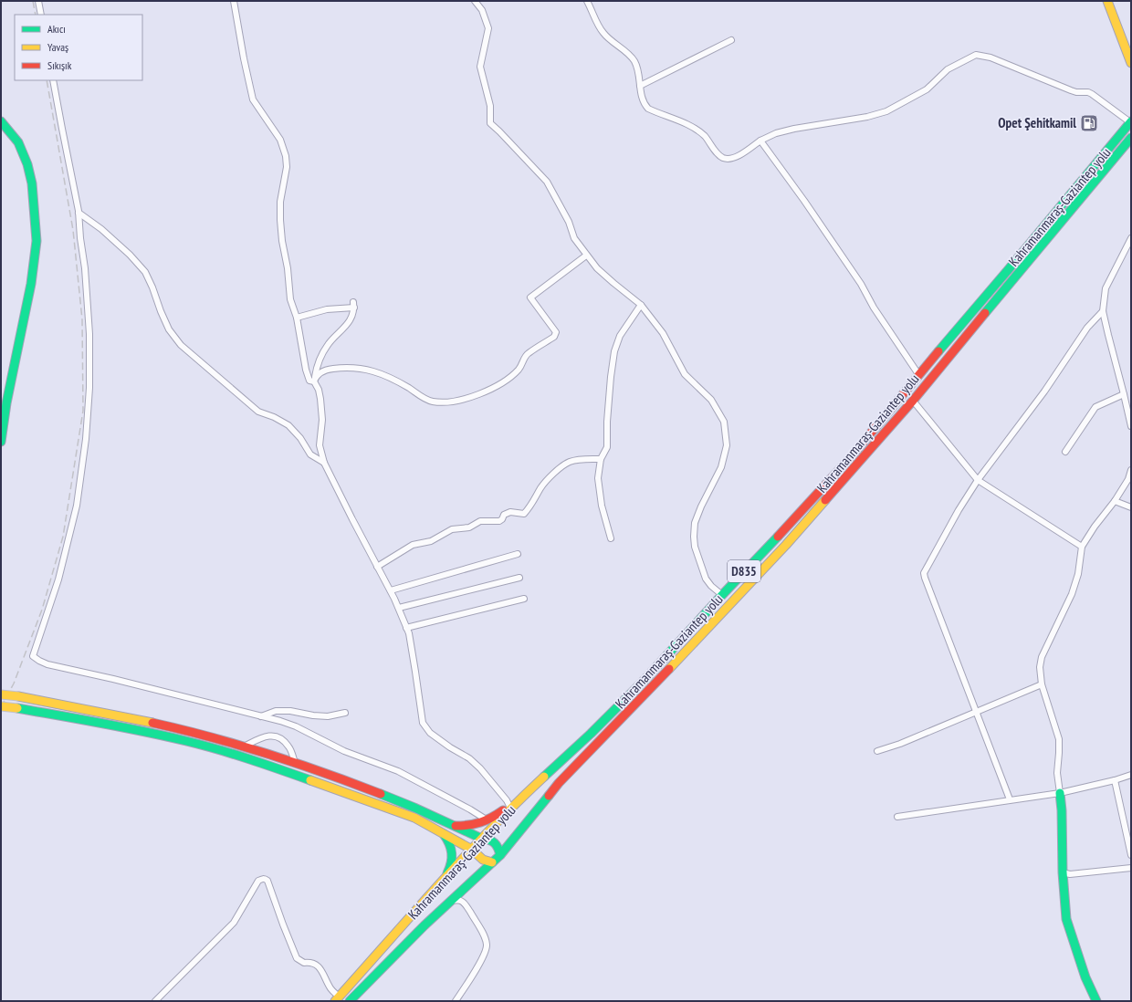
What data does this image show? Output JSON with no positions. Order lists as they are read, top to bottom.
{
  "streets": {
    "main road": ["Kahramanmaraş-Gaziantep yolu", "D835"]
  },
  "places": {
    "fuel station": ["Opet Şehitkamil"]
  },
  "legend": ["Akıcı", "Yavaş", "Sıkışık"]
}
